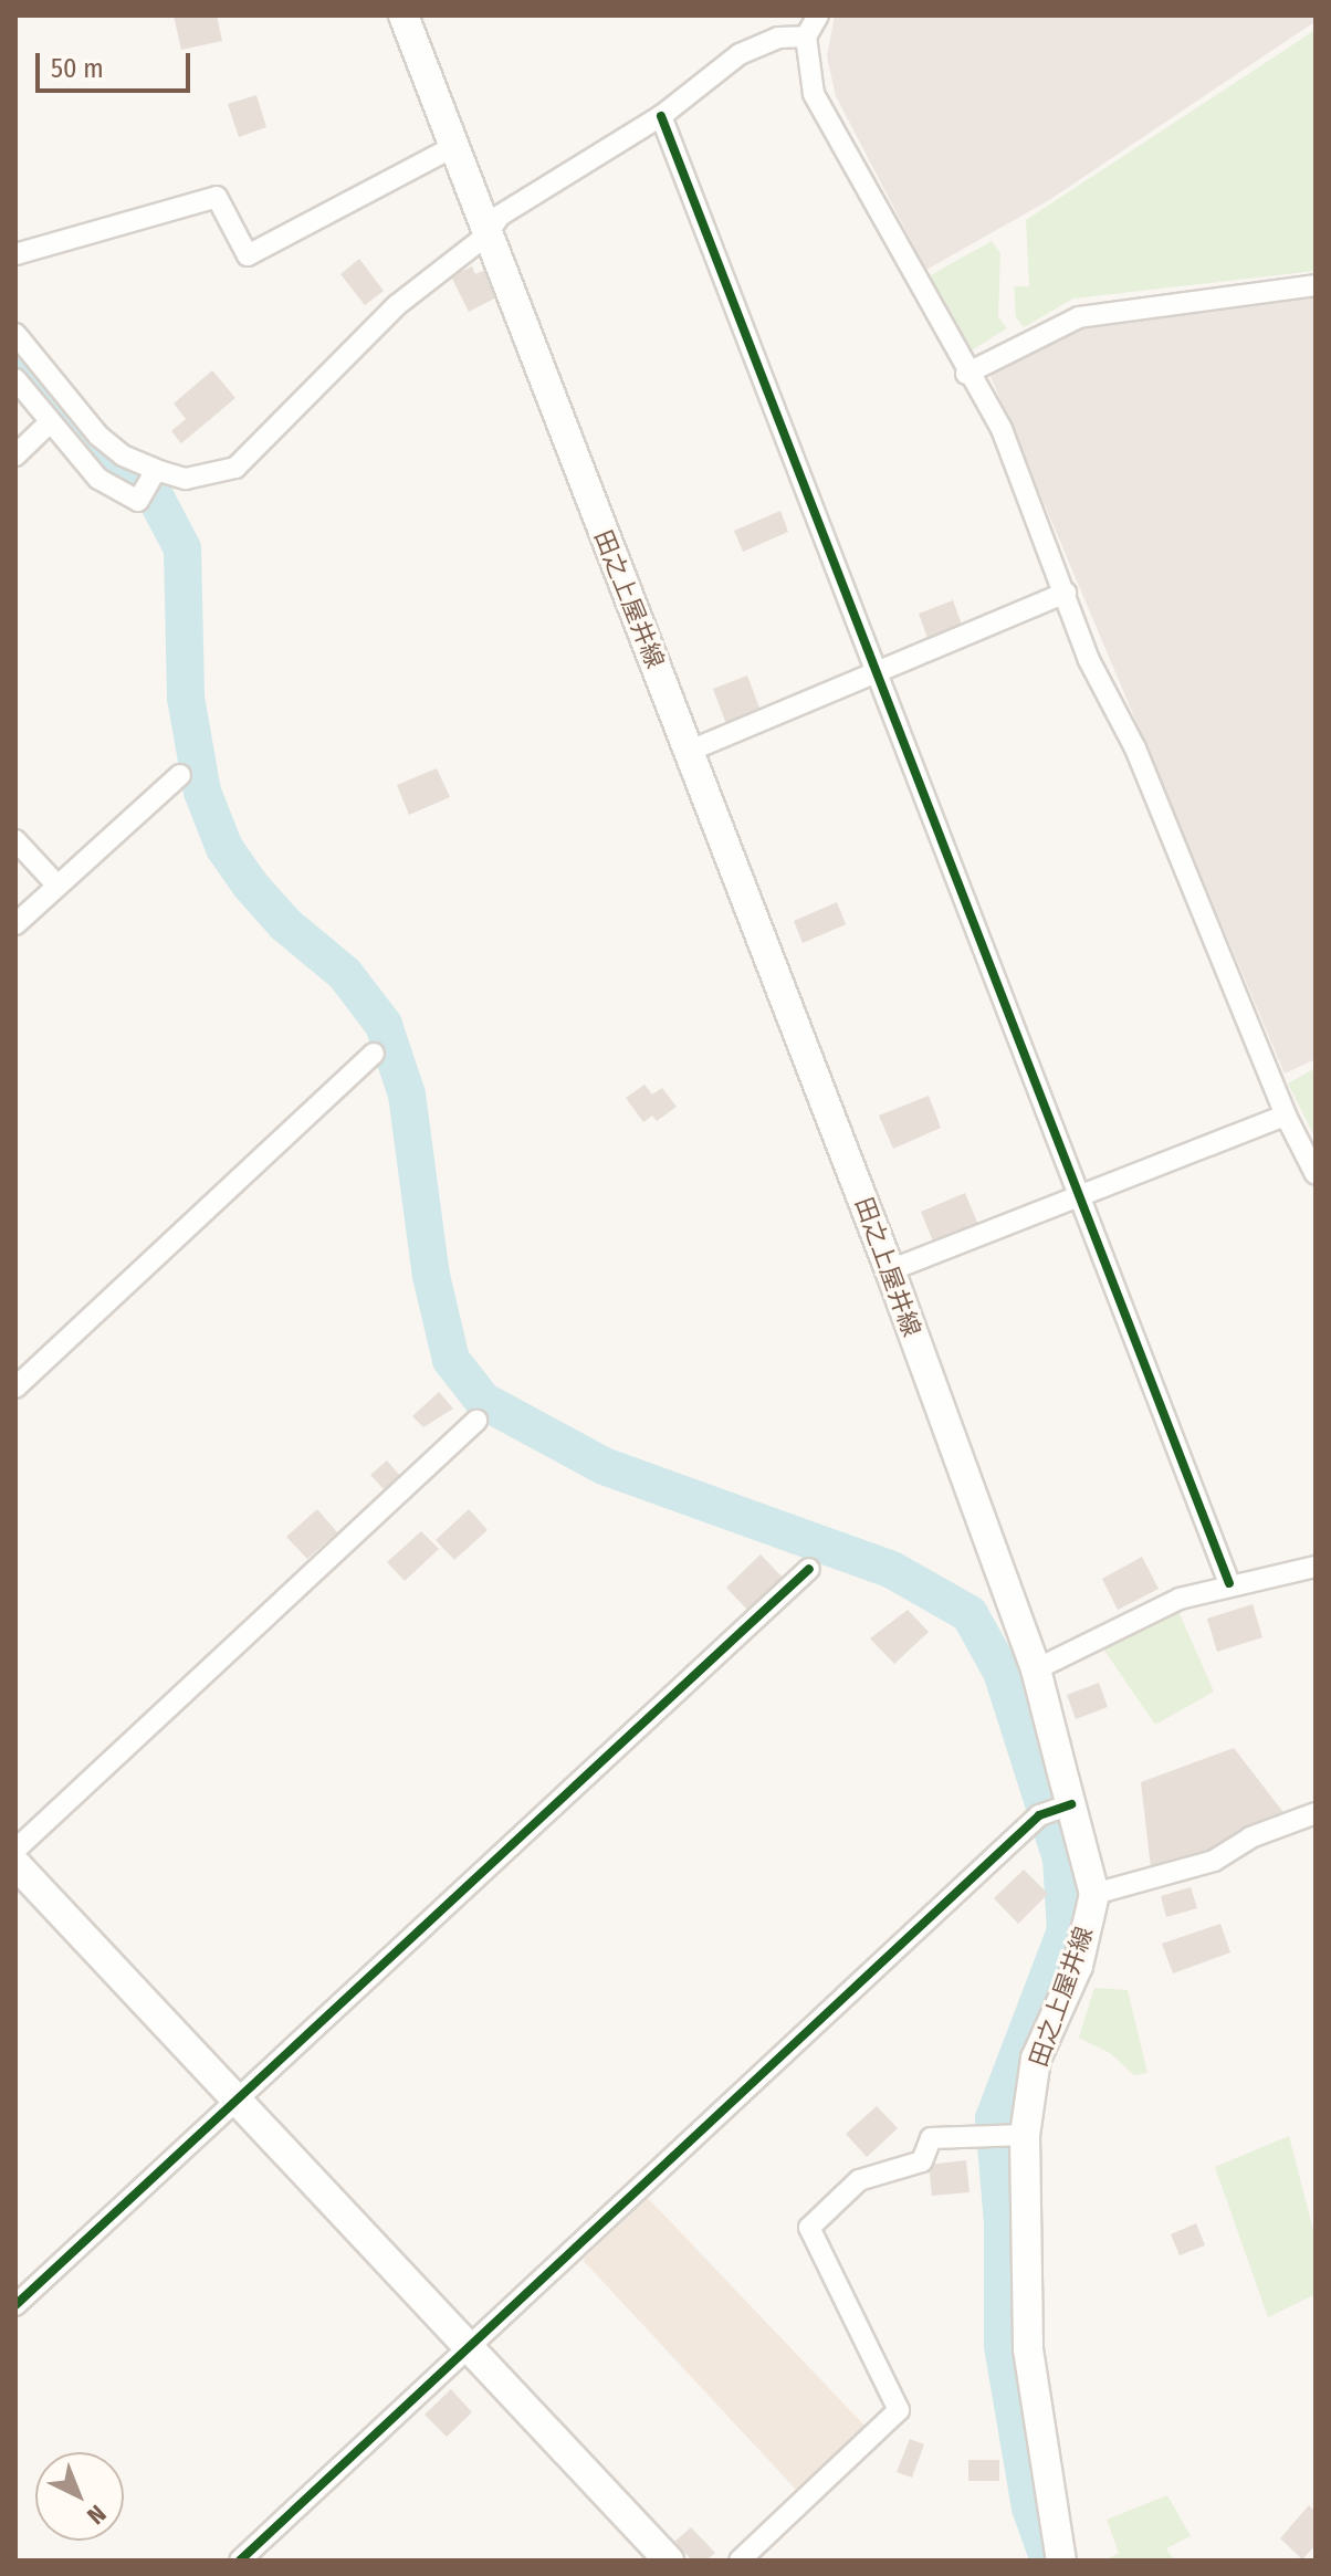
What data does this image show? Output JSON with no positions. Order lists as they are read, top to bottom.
{
  "streets": {
    "main road": ["田之上屋井線"]
  },
  "scale_bar": "50 m",
  "north": "bottom right"
}
